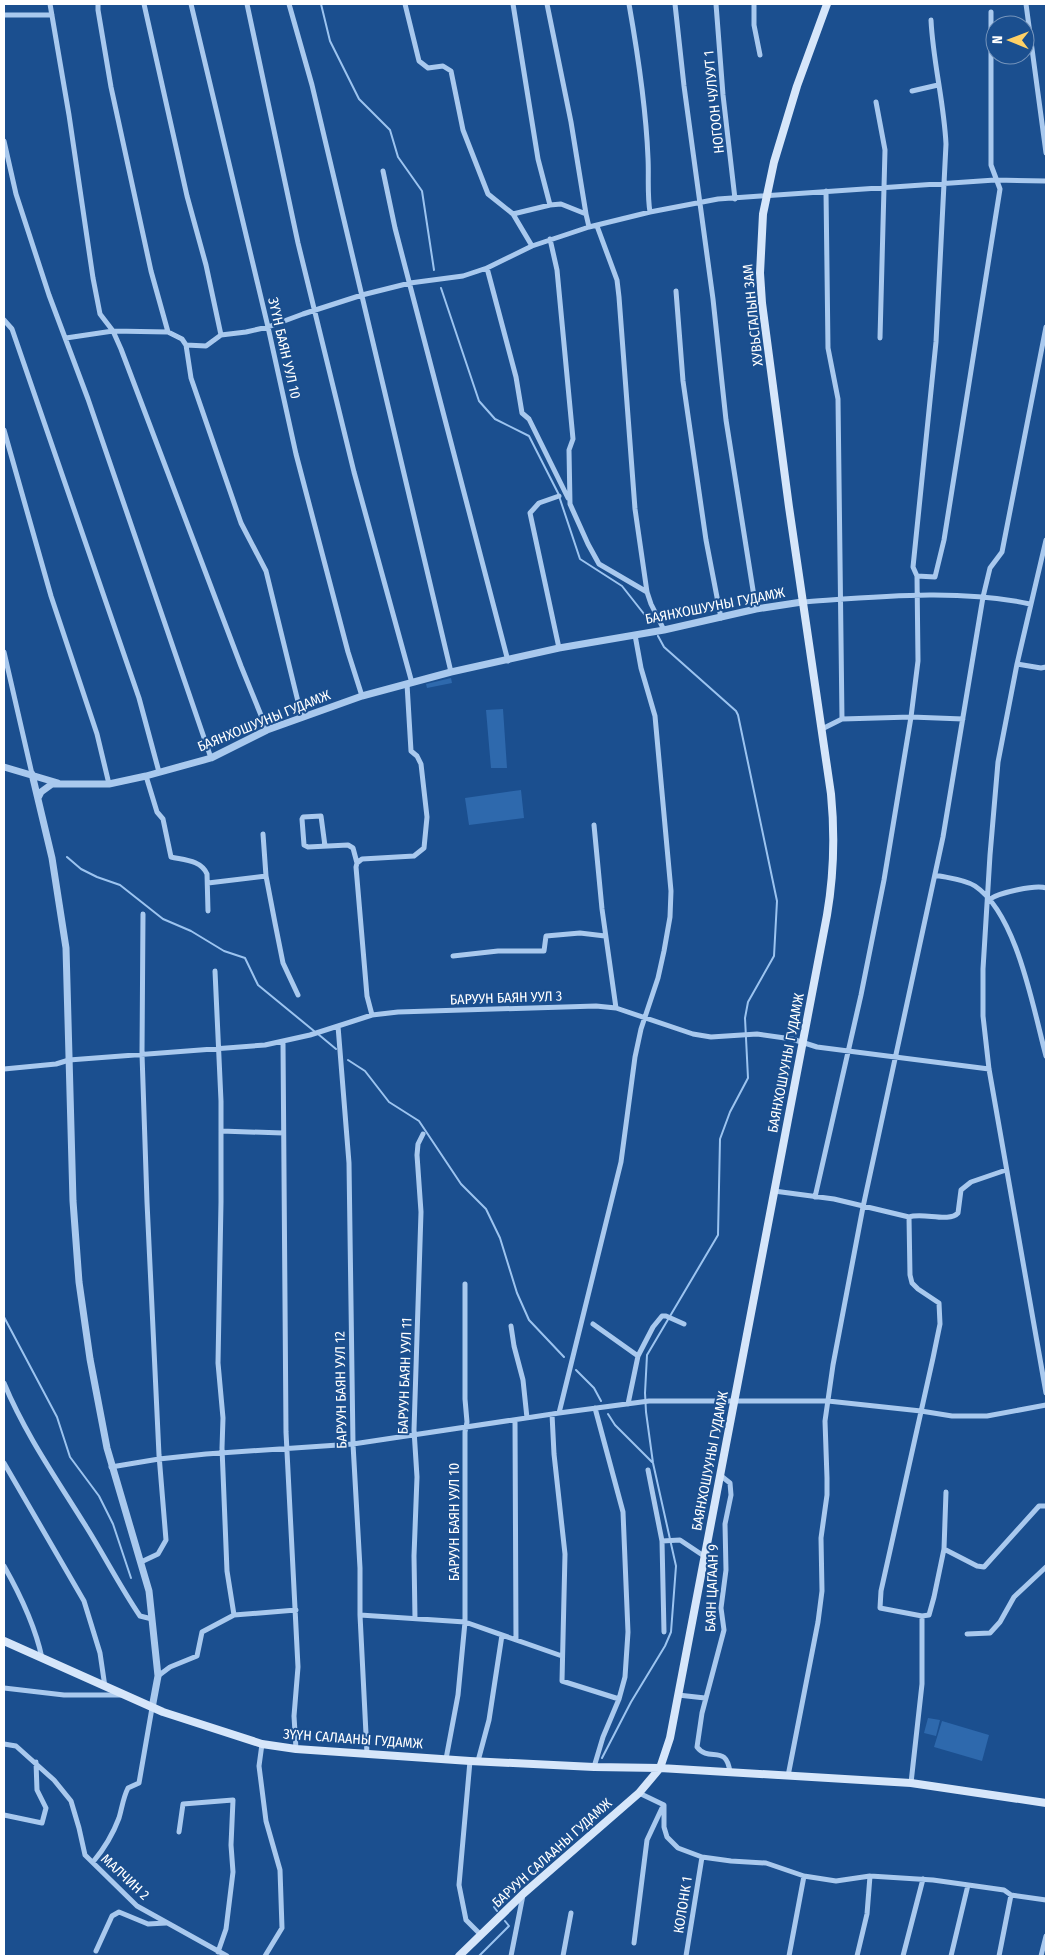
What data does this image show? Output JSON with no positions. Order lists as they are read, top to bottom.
{
  "streets": {
    "main road": [
      "ХУВЬСГАЛЫН ЗАМ",
      "БАЯНХОШУУНЫ ГУДАМЖ",
      "ЗҮҮН САЛААНЫ ГУДАМЖ",
      "БАРУУН САЛААНЫ ГУДАМЖ"
    ],
    "street": [
      "НОГООН ЧУЛУУТ 1",
      "ЗҮҮН БАЯН УУЛ 10",
      "БАРУУН БАЯН УУЛ 3",
      "БАРУУН БАЯН УУЛ 11",
      "БАРУУН БАЯН УУЛ 12",
      "БАРУУН БАЯН УУЛ 10",
      "БАЯН ЦАГААН 9",
      "МАЛЧИН 2",
      "КОЛОНК 1"
    ]
  },
  "crossings": [
    ["ХУВЬСГАЛЫН ЗАМ", "БАЯНХОШУУНЫ ГУДАМЖ"],
    ["ЗҮҮН БАЯН УУЛ 10", "БАЯНХОШУУНЫ ГУДАМЖ"],
    ["БАЯНХОШУУНЫ ГУДАМЖ", "БАРУУН БАЯН УУЛ 3"],
    ["БАЯНХОШУУНЫ ГУДАМЖ", "БАЯН ЦАГААН 9"],
    ["БАЯНХОШУУНЫ ГУДАМЖ", "ЗҮҮН САЛААНЫ ГУДАМЖ"],
    ["БАЯНХОШУУНЫ ГУДАМЖ", "БАРУУН САЛААНЫ ГУДАМЖ"],
    ["БАРУУН БАЯН УУЛ 3", "БАРУУН БАЯН УУЛ 12"],
    ["БАРУУН БАЯН УУЛ 12", "ЗҮҮН САЛААНЫ ГУДАМЖ"],
    ["БАРУУН БАЯН УУЛ 10", "ЗҮҮН САЛААНЫ ГУДАМЖ"],
    ["ЗҮҮН САЛААНЫ ГУДАМЖ", "БАРУУН САЛААНЫ ГУДАМЖ"]
  ],
  "north": "left"
}
